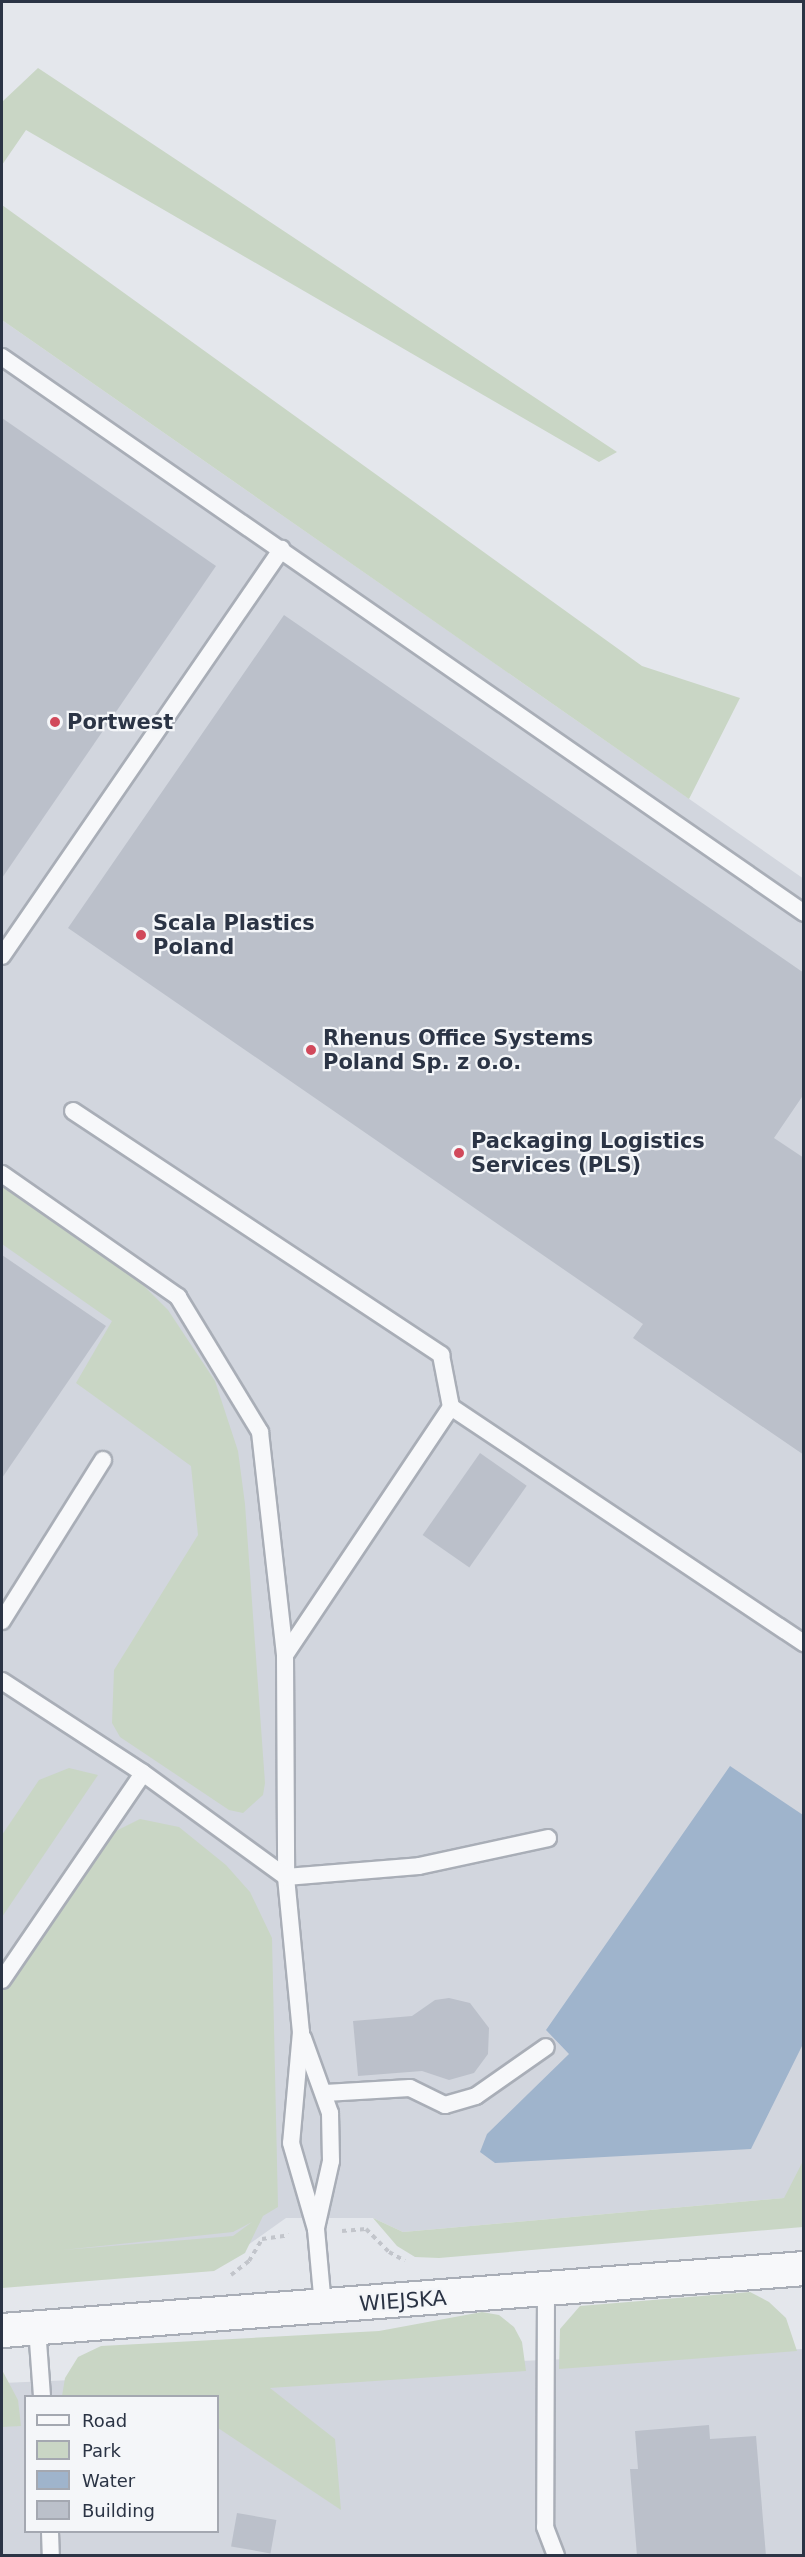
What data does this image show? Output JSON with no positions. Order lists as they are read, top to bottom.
{
  "streets": {
    "street": ["WIEJSKA"]
  },
  "places": [
    "Portwest",
    "Scala Plastics Poland",
    "Rhenus Office Systems Poland Sp. z o.o.",
    "Packaging Logistics Services (PLS)"
  ],
  "legend": [
    "Road",
    "Park",
    "Water",
    "Building"
  ]
}
